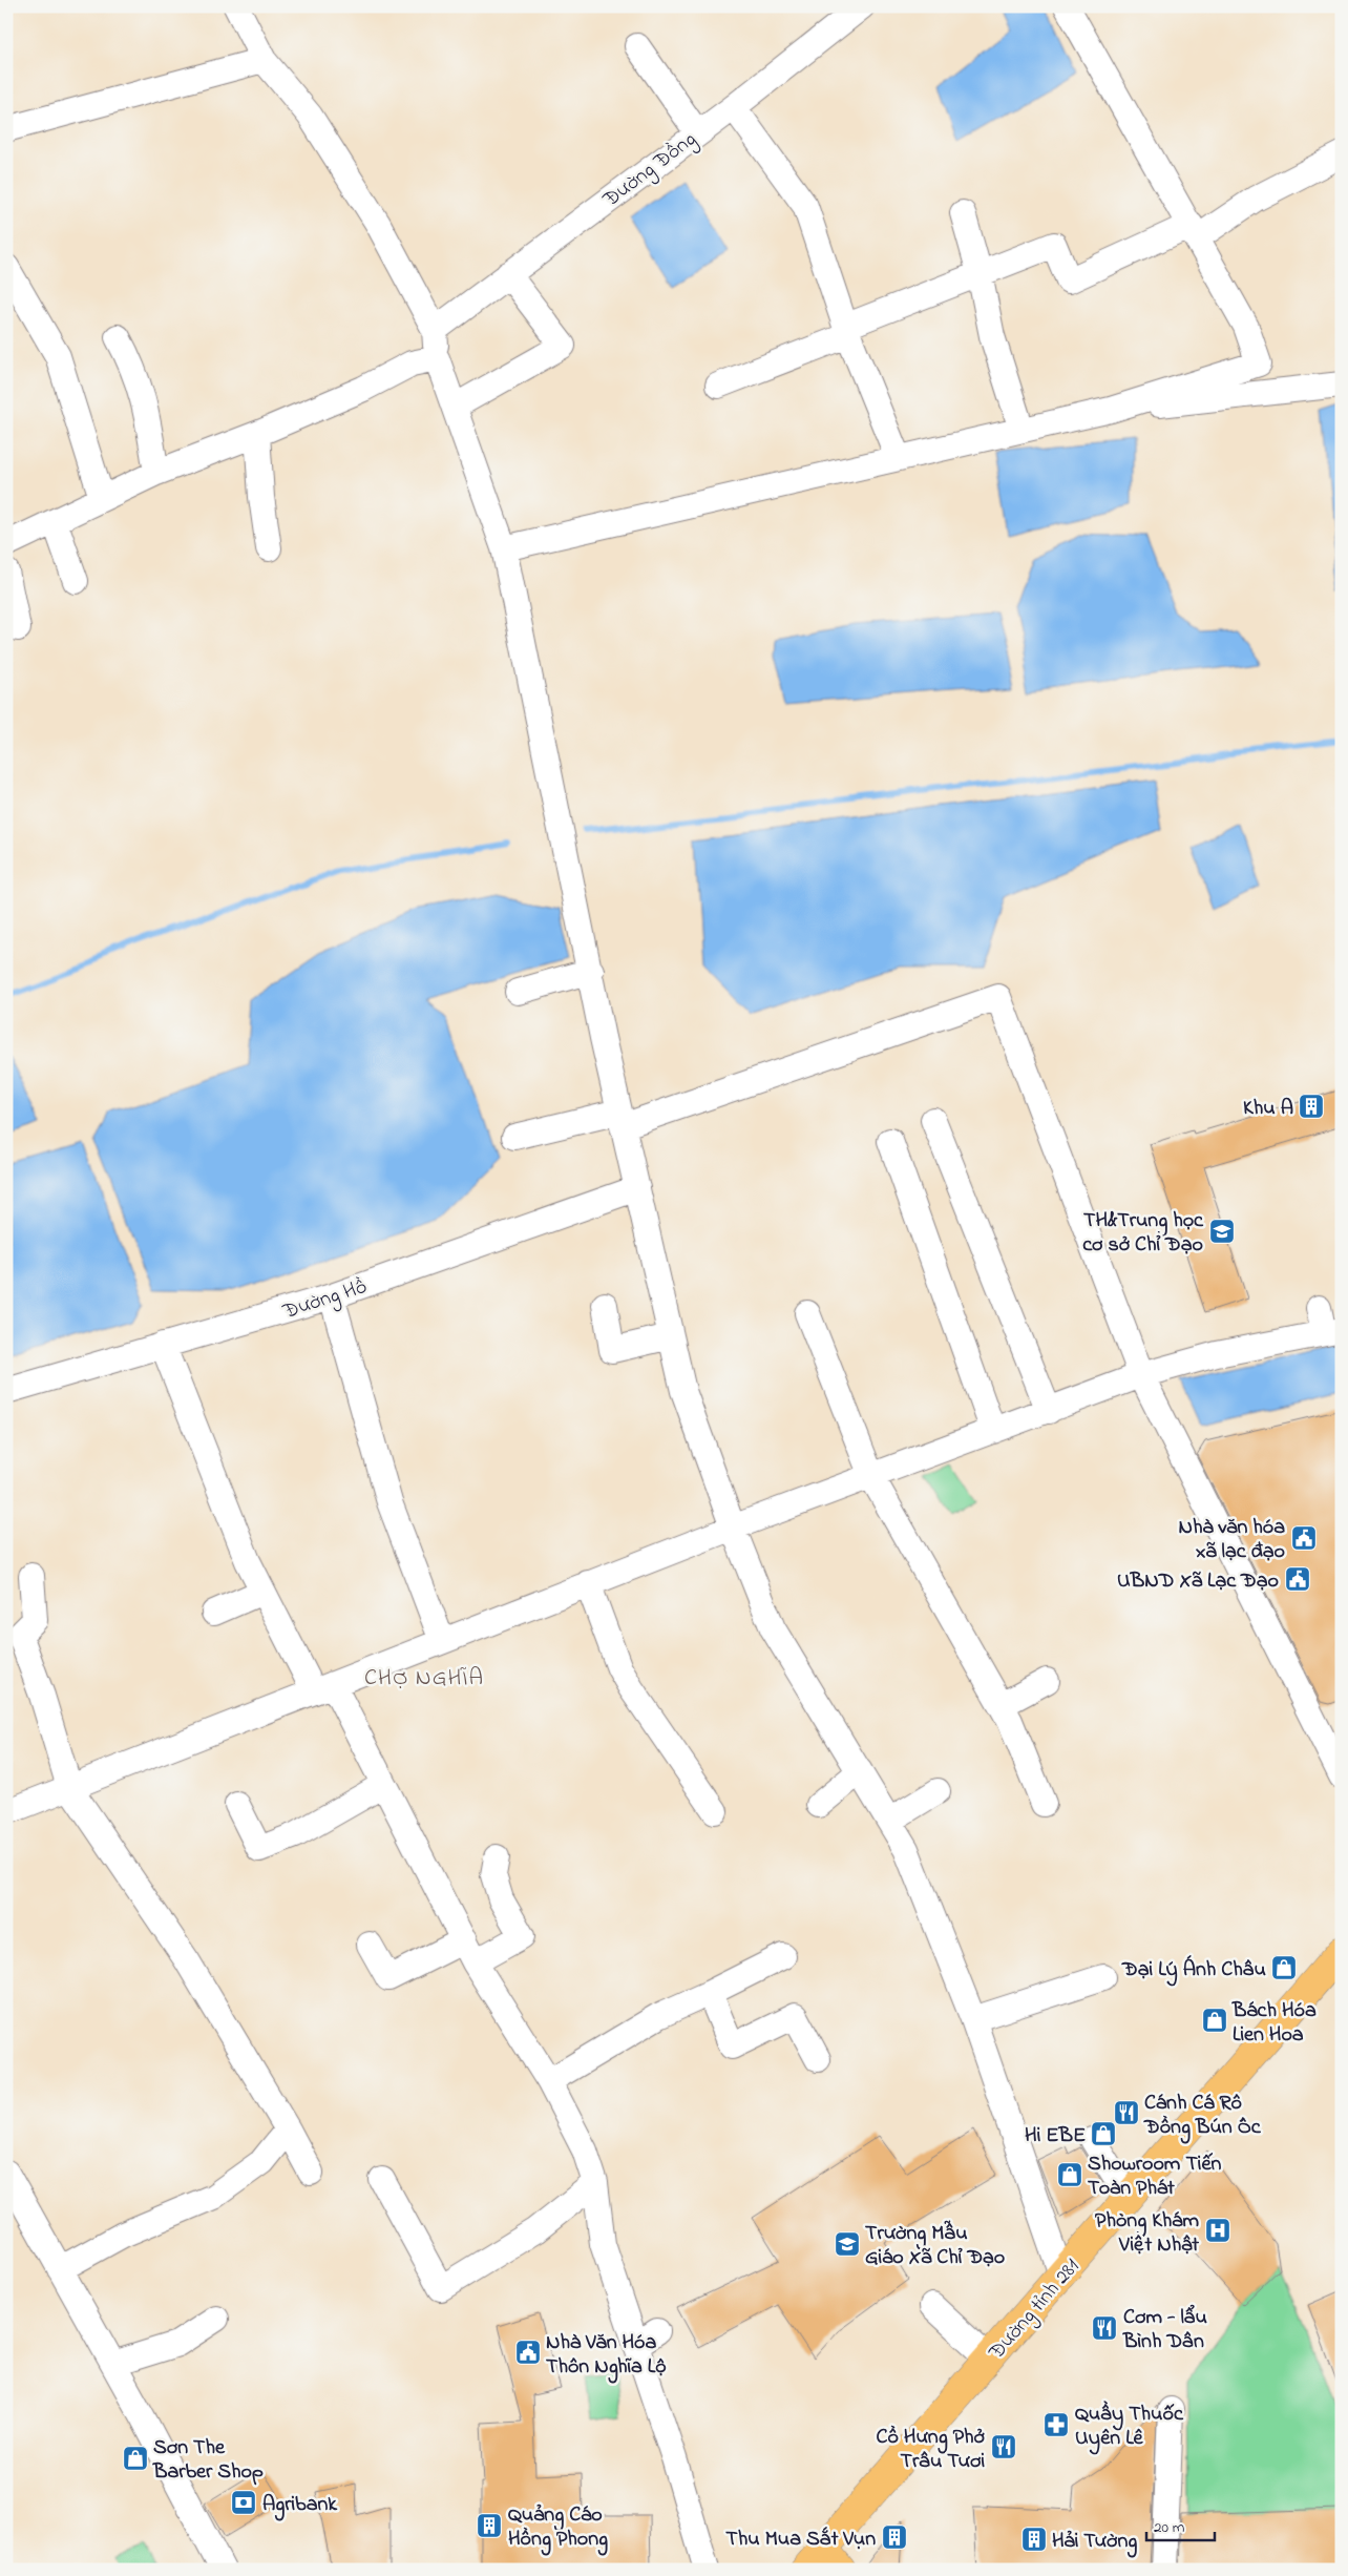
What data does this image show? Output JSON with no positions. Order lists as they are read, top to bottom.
{
  "streets": {
    "main road": ["Đường tỉnh 281"],
    "street": ["Đường Đồng", "Đường Hồ"]
  },
  "districts": ["CHỢ NGHĨA"],
  "places": {
    "building": [
      "Khu A",
      "Quảng Cáo Hồng Phong",
      "Thu Mua Sắt Vụn",
      "Hải Tường"
    ],
    "school or university": ["TH&Trung học cơ sở Chỉ Đạo", "Trường Mẫu Giáo Xã Chỉ Đạo"],
    "public building": ["Nhà văn hóa xã lạc đạo", "UBND Xã Lạc Đạo", "Nhà Văn Hóa Thôn Nghĩa Lộ"],
    "shop": [
      "Đại Lý Ánh Châu",
      "Bách Hóa Lien Hoa",
      "Hi EBE",
      "Showroom Tiến Toàn Phát",
      "Sơn The Barber Shop"
    ],
    "restaurant": ["Cánh Cá Rô Đồng Bún Ốc", "Cơm - lẩu Bình Dân", "Cồ Hưng Phở Trâu Tươi"],
    "hospital": ["Phòng Khám Việt Nhật"],
    "pharmacy": ["Quầy Thuốc Uyên Lê"],
    "bank": ["Agribank"]
  },
  "scale_bar": "20 m"
}
